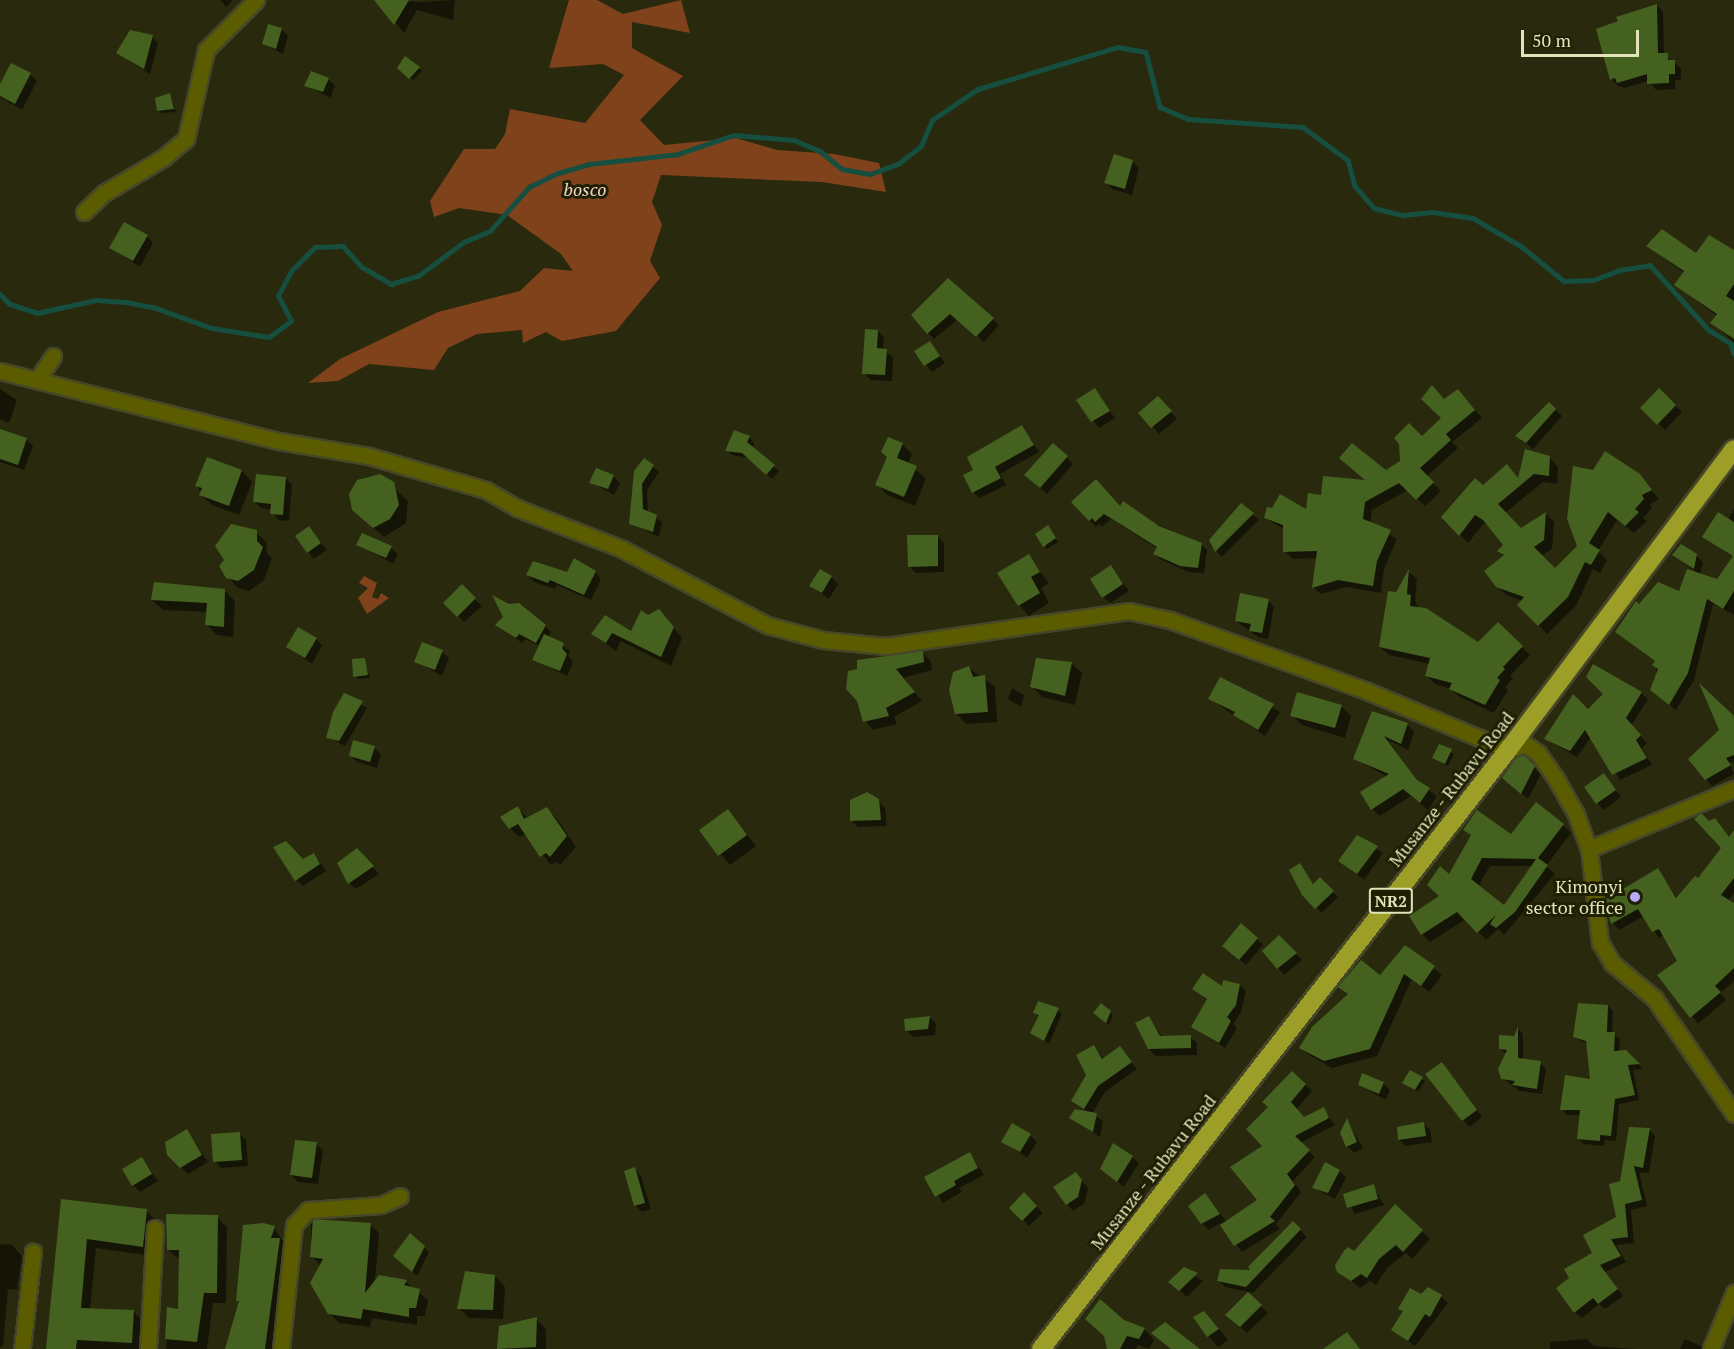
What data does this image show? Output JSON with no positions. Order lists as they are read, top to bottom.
{
  "streets": {
    "highway": ["Musanze - Rubavu Road", "NR2"]
  },
  "parks": ["bosco"],
  "places": ["Kimonyi sector office"],
  "scale_bar": "50 m"
}
